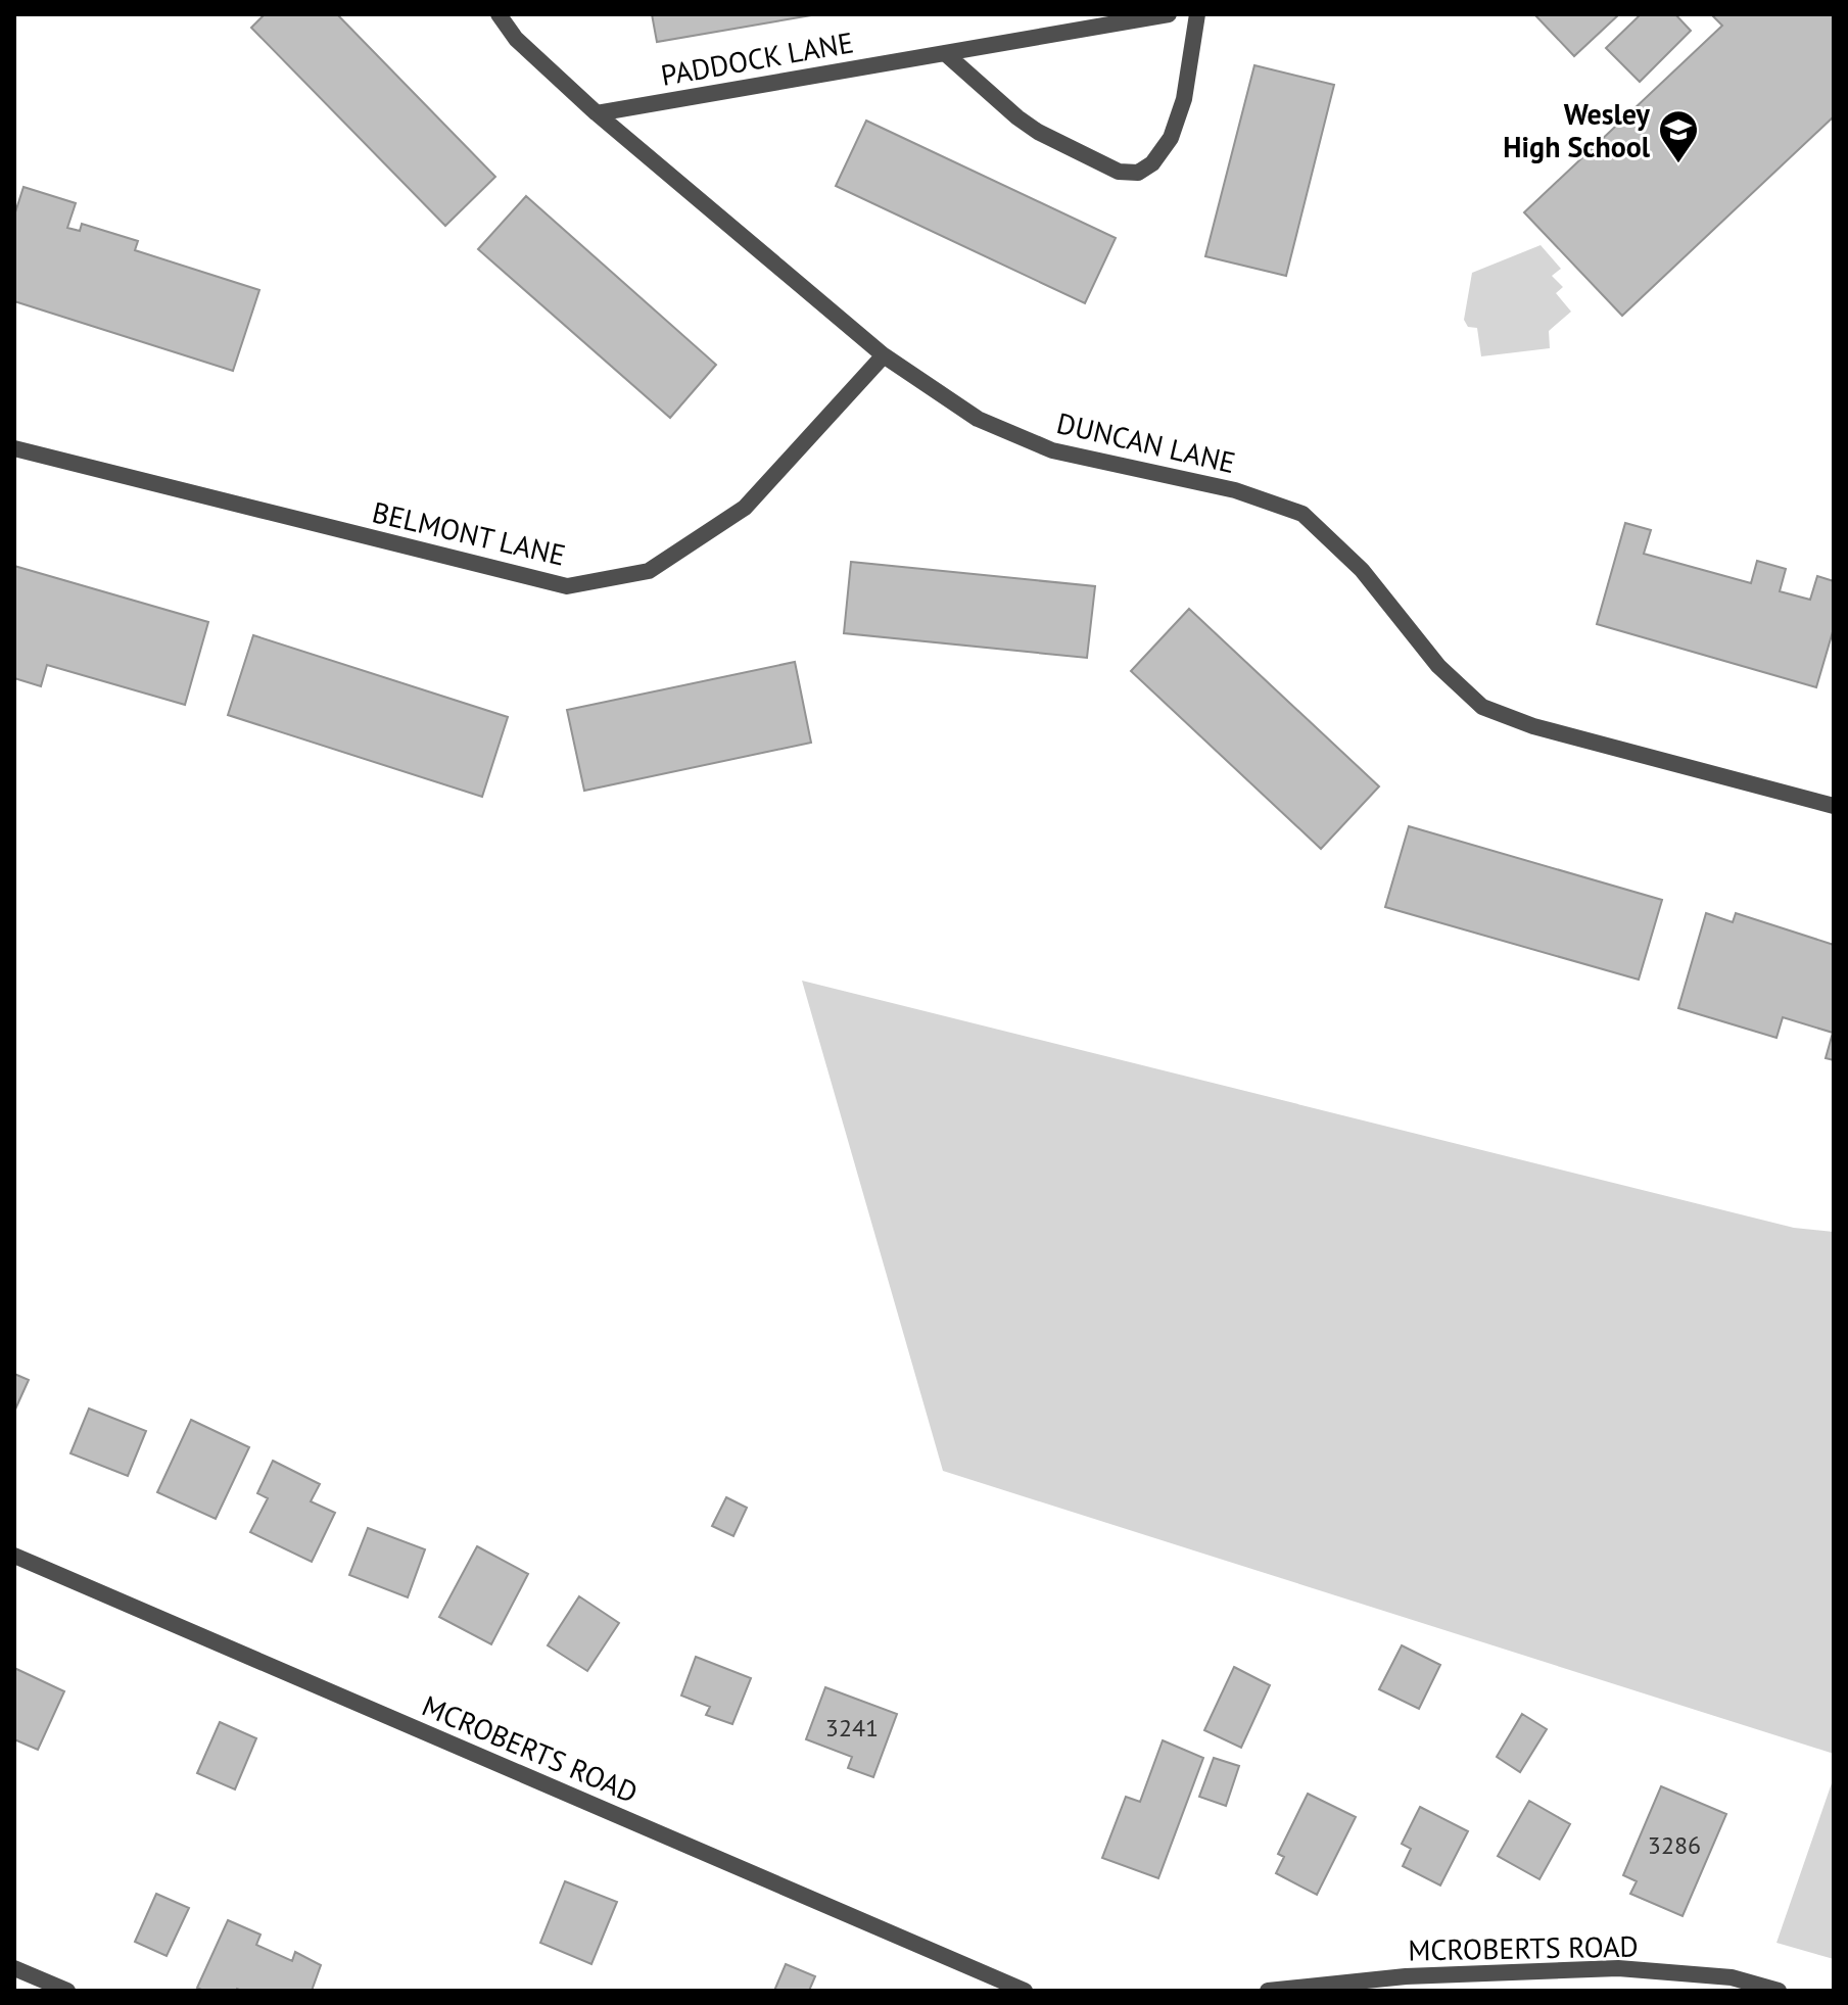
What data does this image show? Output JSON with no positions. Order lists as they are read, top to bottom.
{
  "streets": {
    "street": [
      "PADDOCK LANE",
      "DUNCAN LANE",
      "BELMONT LANE",
      "MCROBERTS ROAD"
    ]
  },
  "crossings": [
    ["PADDOCK LANE", "DUNCAN LANE"],
    ["DUNCAN LANE", "BELMONT LANE"]
  ],
  "places": {
    "school or university": ["Wesley High School"]
  },
  "house_numbers": ["3241", "3286"]
}
